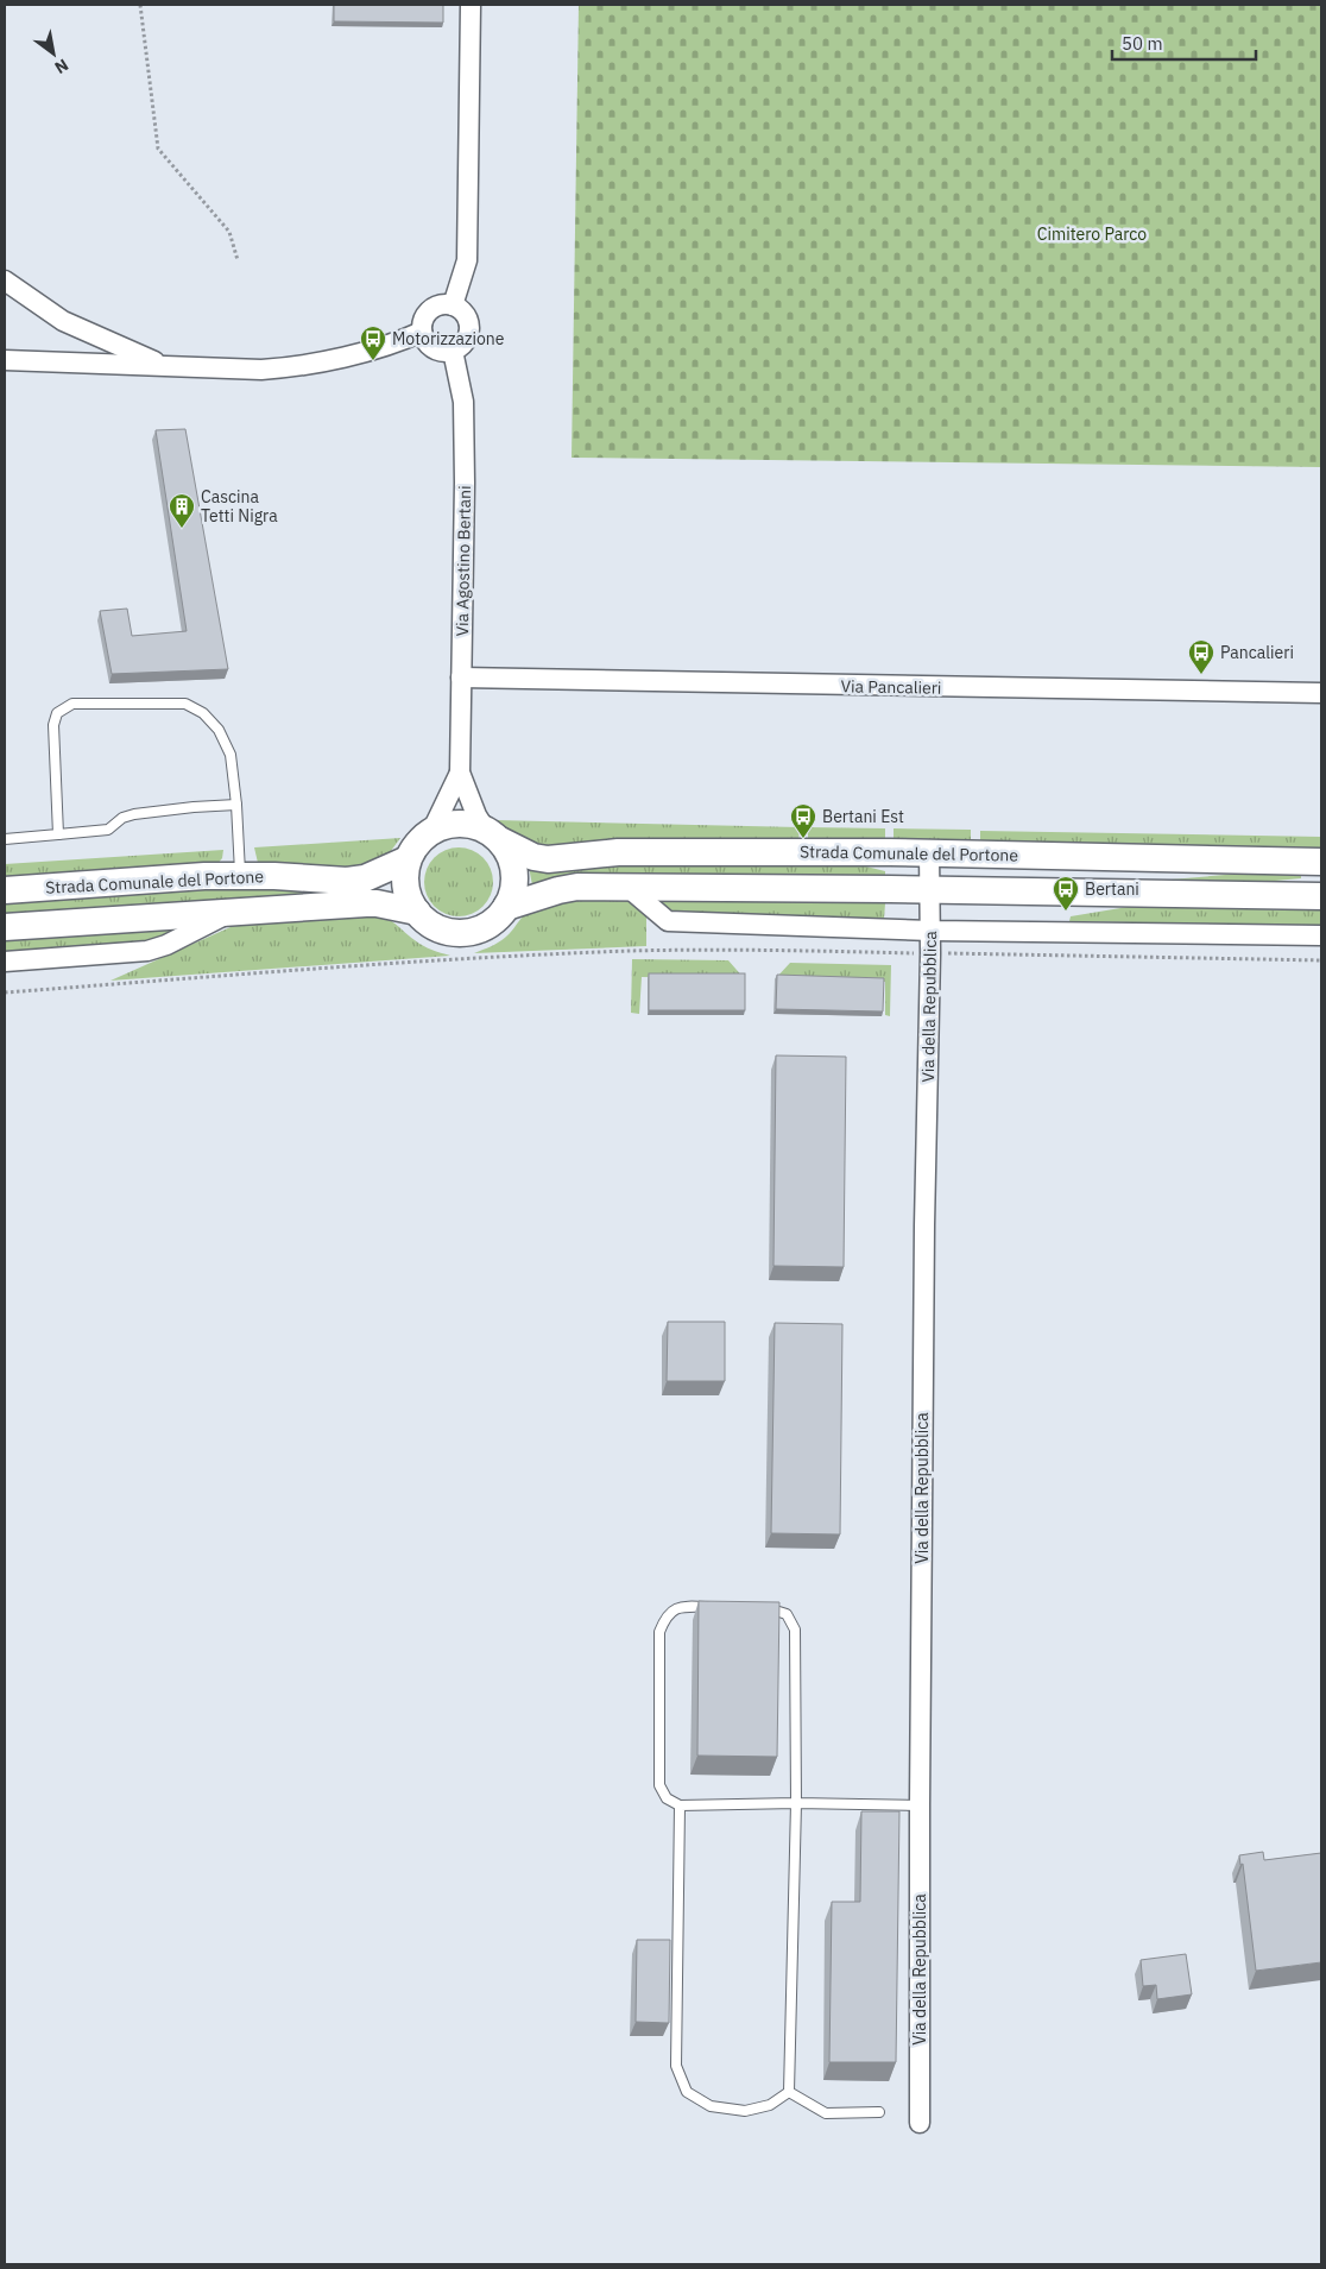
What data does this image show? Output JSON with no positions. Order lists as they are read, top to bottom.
{
  "streets": {
    "street": [
      "Via Agostino Bertani",
      "Via Pancalieri",
      "Strada Comunale del Portone",
      "Via della Repubblica"
    ]
  },
  "crossings": [
    ["Via Agostino Bertani", "Via Pancalieri"],
    ["Via Agostino Bertani", "Strada Comunale del Portone"],
    ["Strada Comunale del Portone", "Via della Repubblica"]
  ],
  "parks": ["Cimitero Parco"],
  "places": {
    "bus stop": [
      "Motorizzazione",
      "Pancalieri",
      "Bertani Est",
      "Bertani"
    ],
    "building": ["Cascina Tetti Nigra"]
  },
  "scale_bar": "50 m",
  "north": "bottom right"
}
